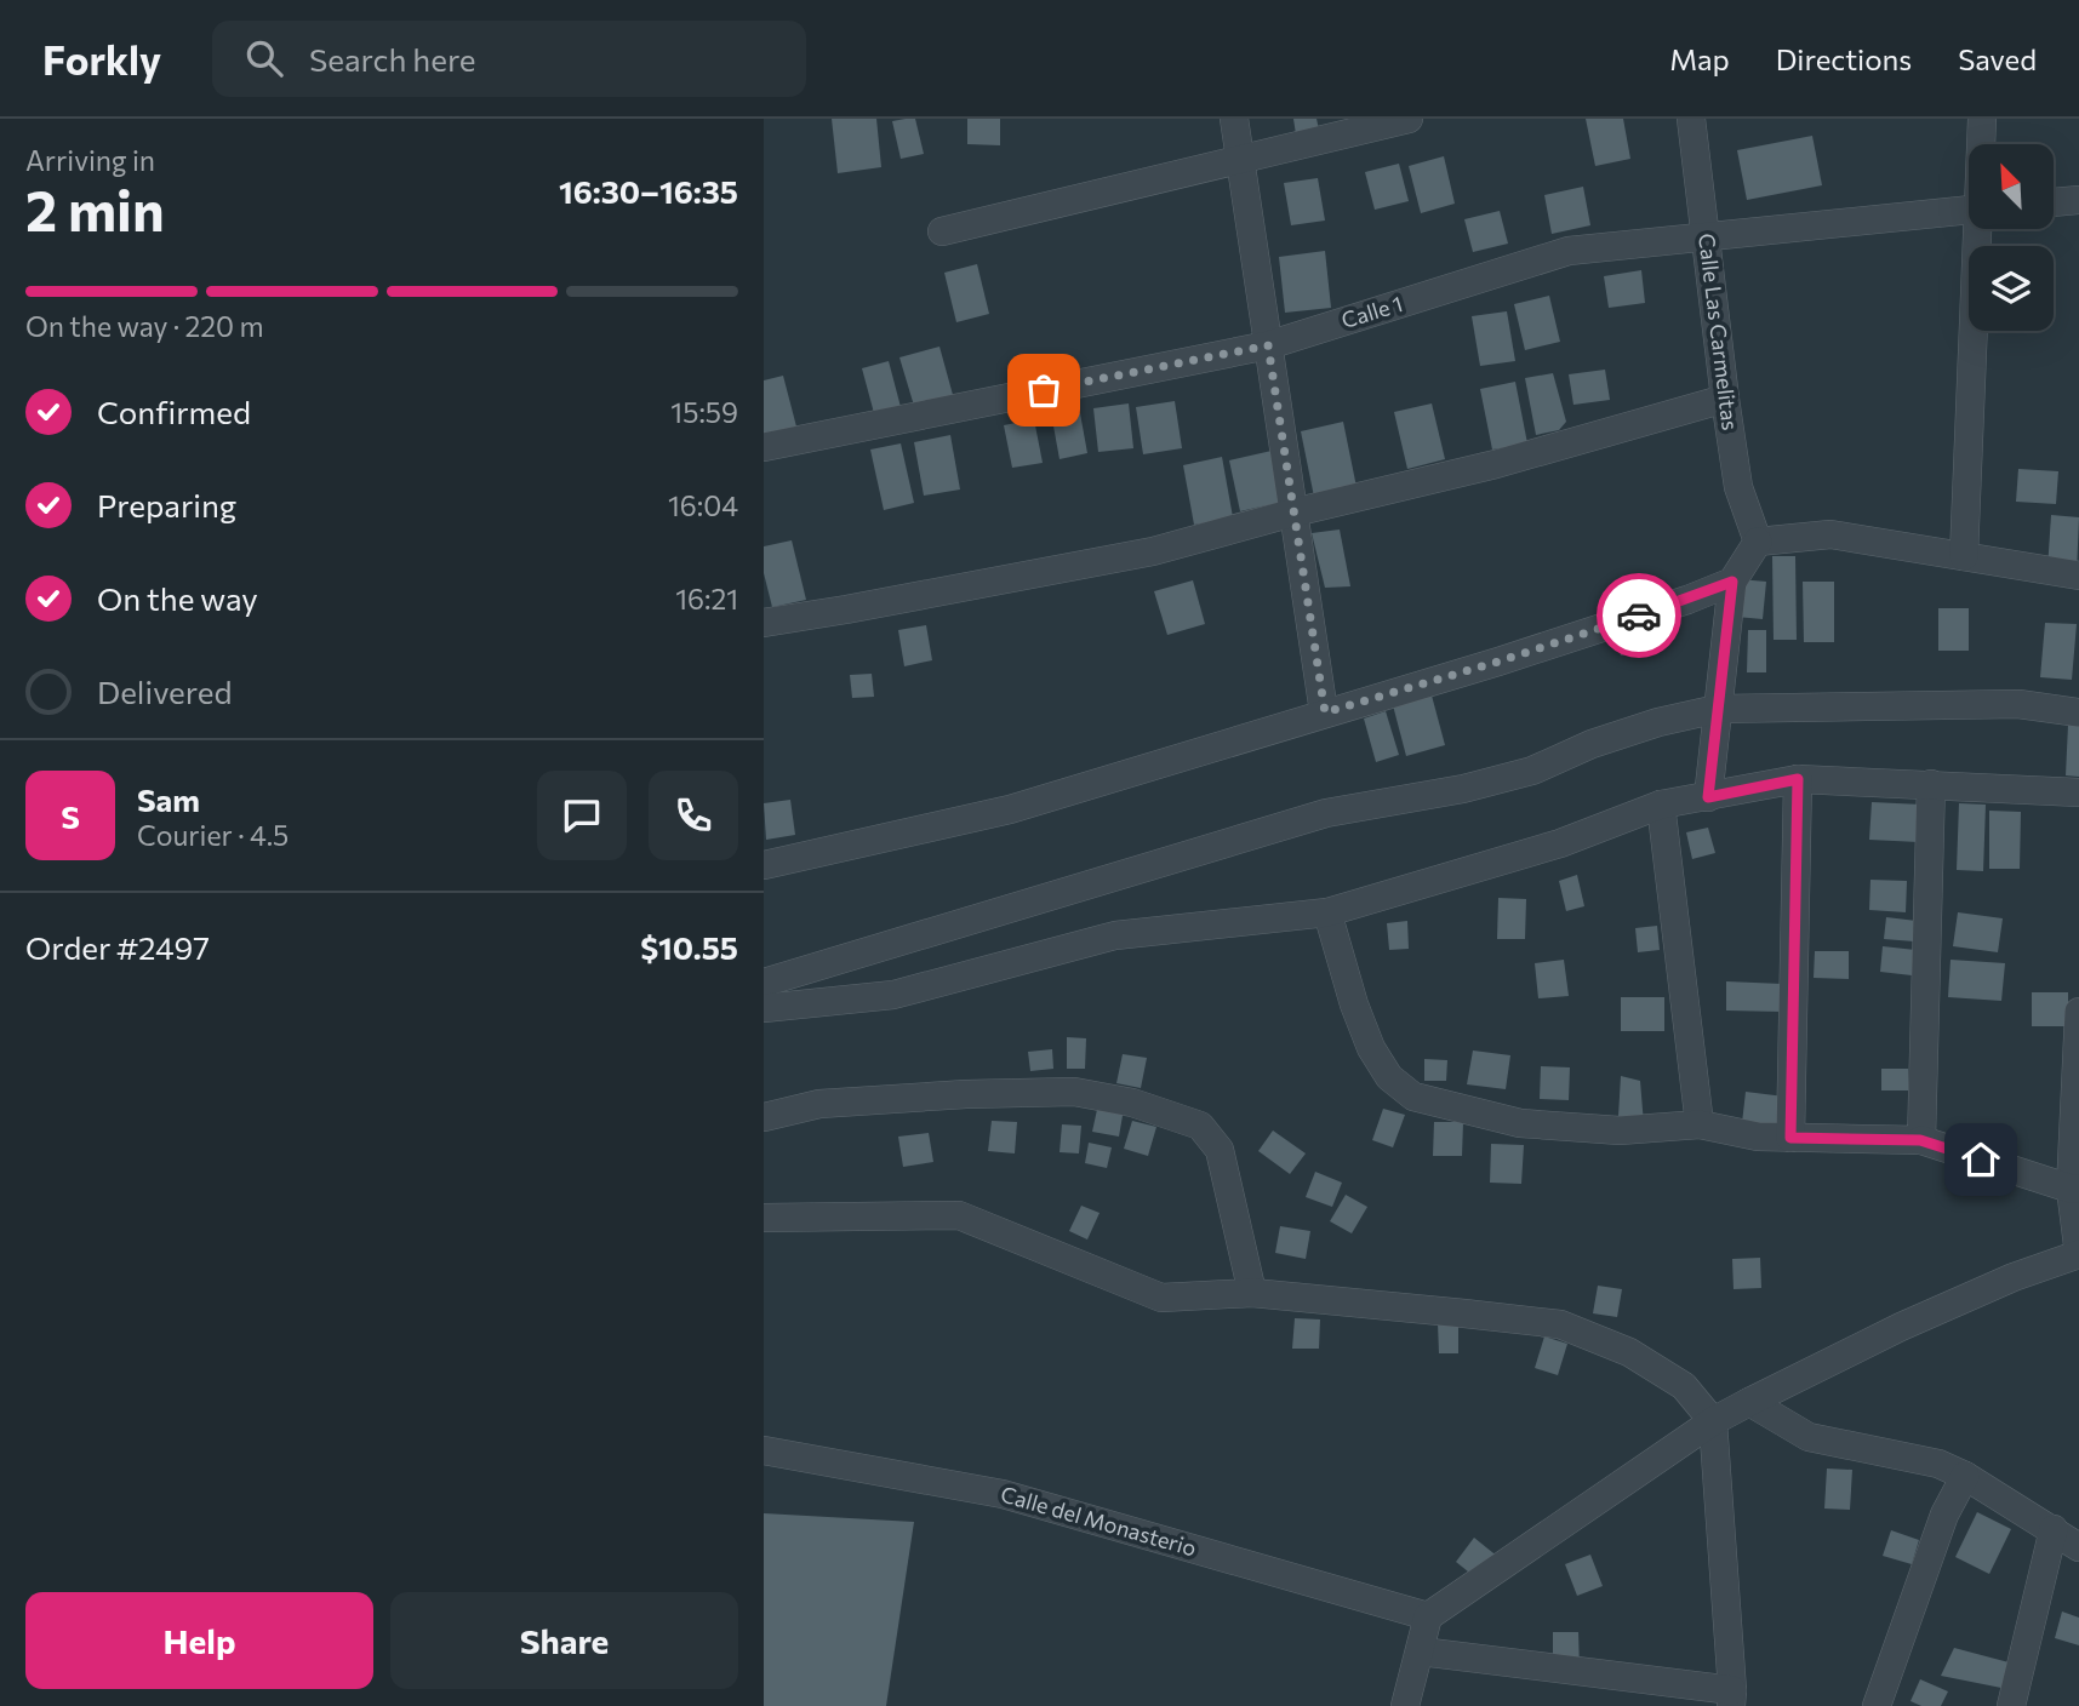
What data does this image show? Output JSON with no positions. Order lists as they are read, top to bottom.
{
  "streets": {
    "street": ["Calle 1", "Calle Las Carmelitas", "Calle del Monasterio"]
  },
  "crossings": [
    ["Calle 1", "Calle Las Carmelitas"]
  ],
  "north": "top left",
  "page": {
    "header": "Forkly",
    "search": "Search here",
    "nav": ["Map", "Directions", "Saved"],
    "heading": ["2 min", "Arriving in", "16:30–16:35"],
    "panel": [
      "Sam",
      "Courier · 4.5",
      "Order #2497",
      "$10.55"
    ],
    "bar": "On the way · 220 m",
    "list": [
      ["Confirmed", "15:59"],
      ["Preparing", "16:04"],
      ["On the way", "16:21"],
      "Delivered"
    ],
    "round": "S",
    "buttons": ["Help", "Share"]
  }
}
